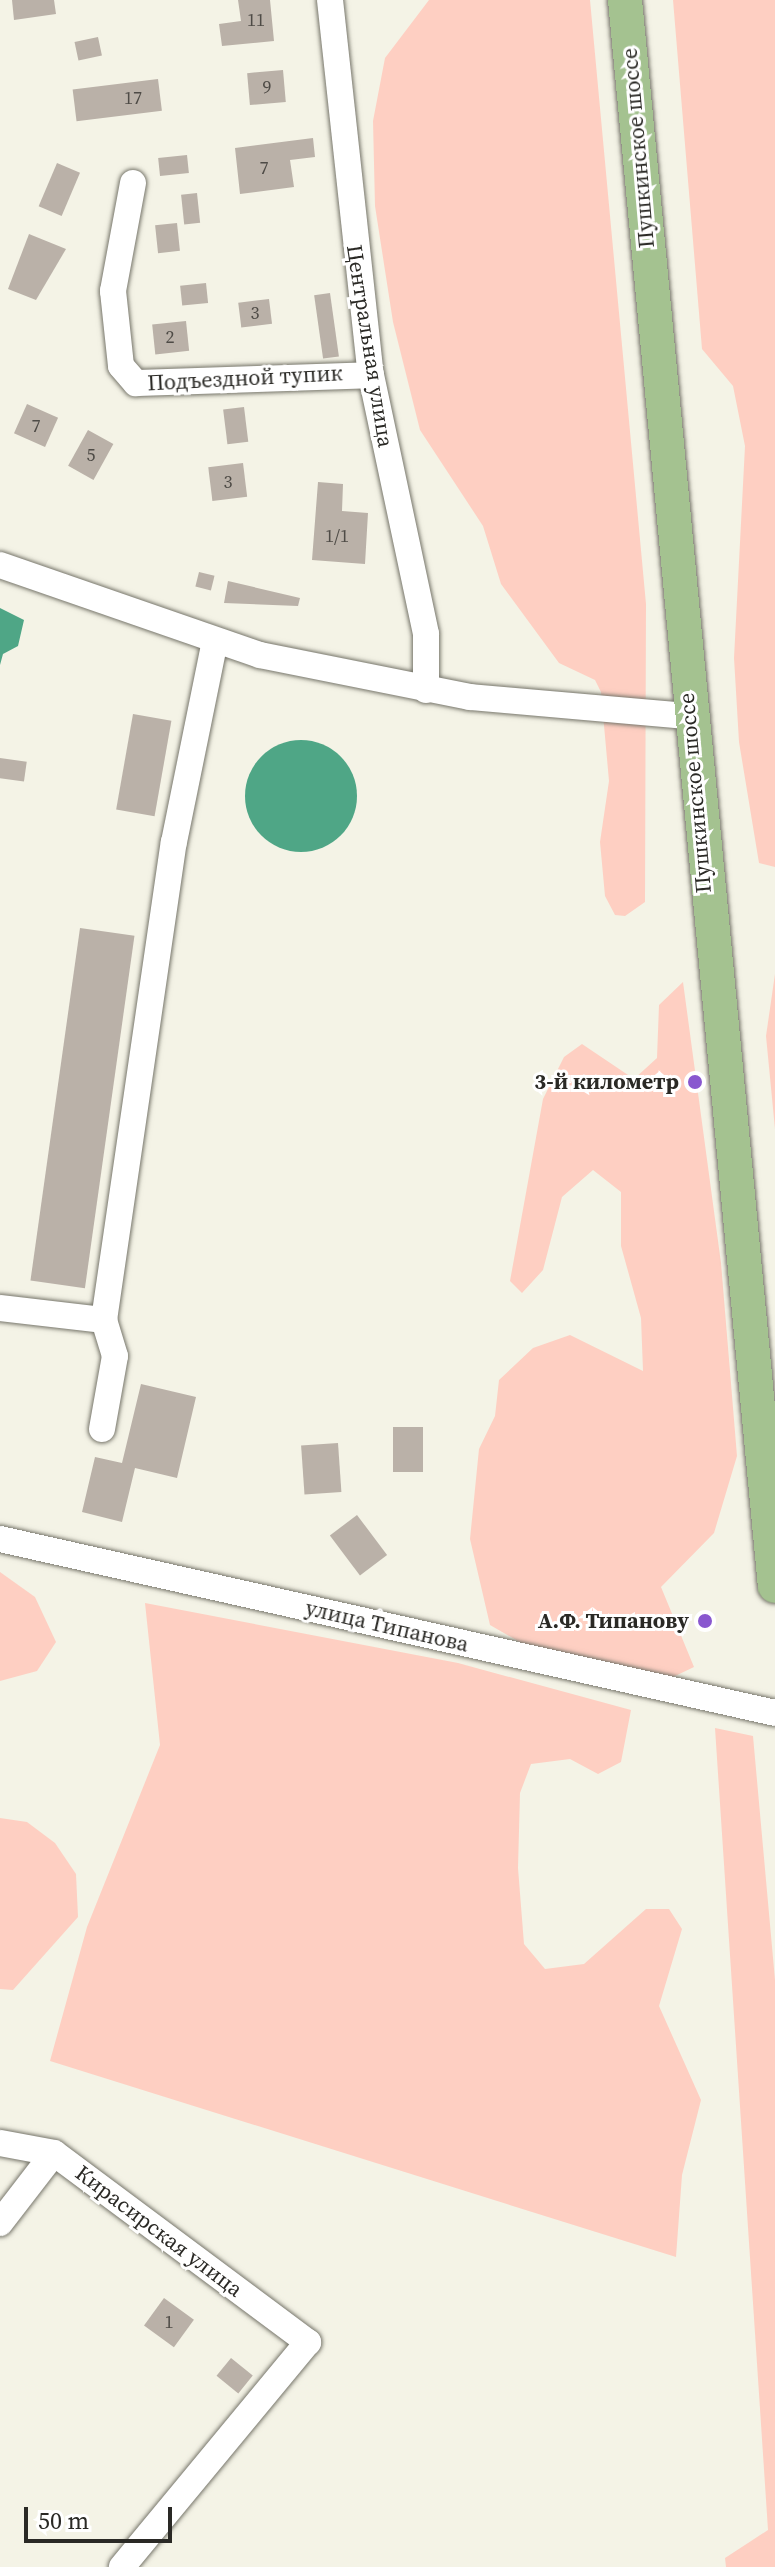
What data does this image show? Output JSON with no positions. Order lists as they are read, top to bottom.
{
  "streets": {
    "main road": ["Пушкинское шоссе"],
    "street": [
      "Центральная улица",
      "Подъездной тупик",
      "улица Типанова",
      "Кирасирская улица"
    ]
  },
  "crossings": [
    ["Центральная улица", "Подъездной тупик"]
  ],
  "places": ["3-й километр", "А.Ф. Типанову"],
  "house_numbers": [
    "11",
    "9",
    "17",
    "7",
    "3",
    "2",
    "7",
    "5",
    "3",
    "1/1",
    "1"
  ],
  "scale_bar": "50 m"
}
